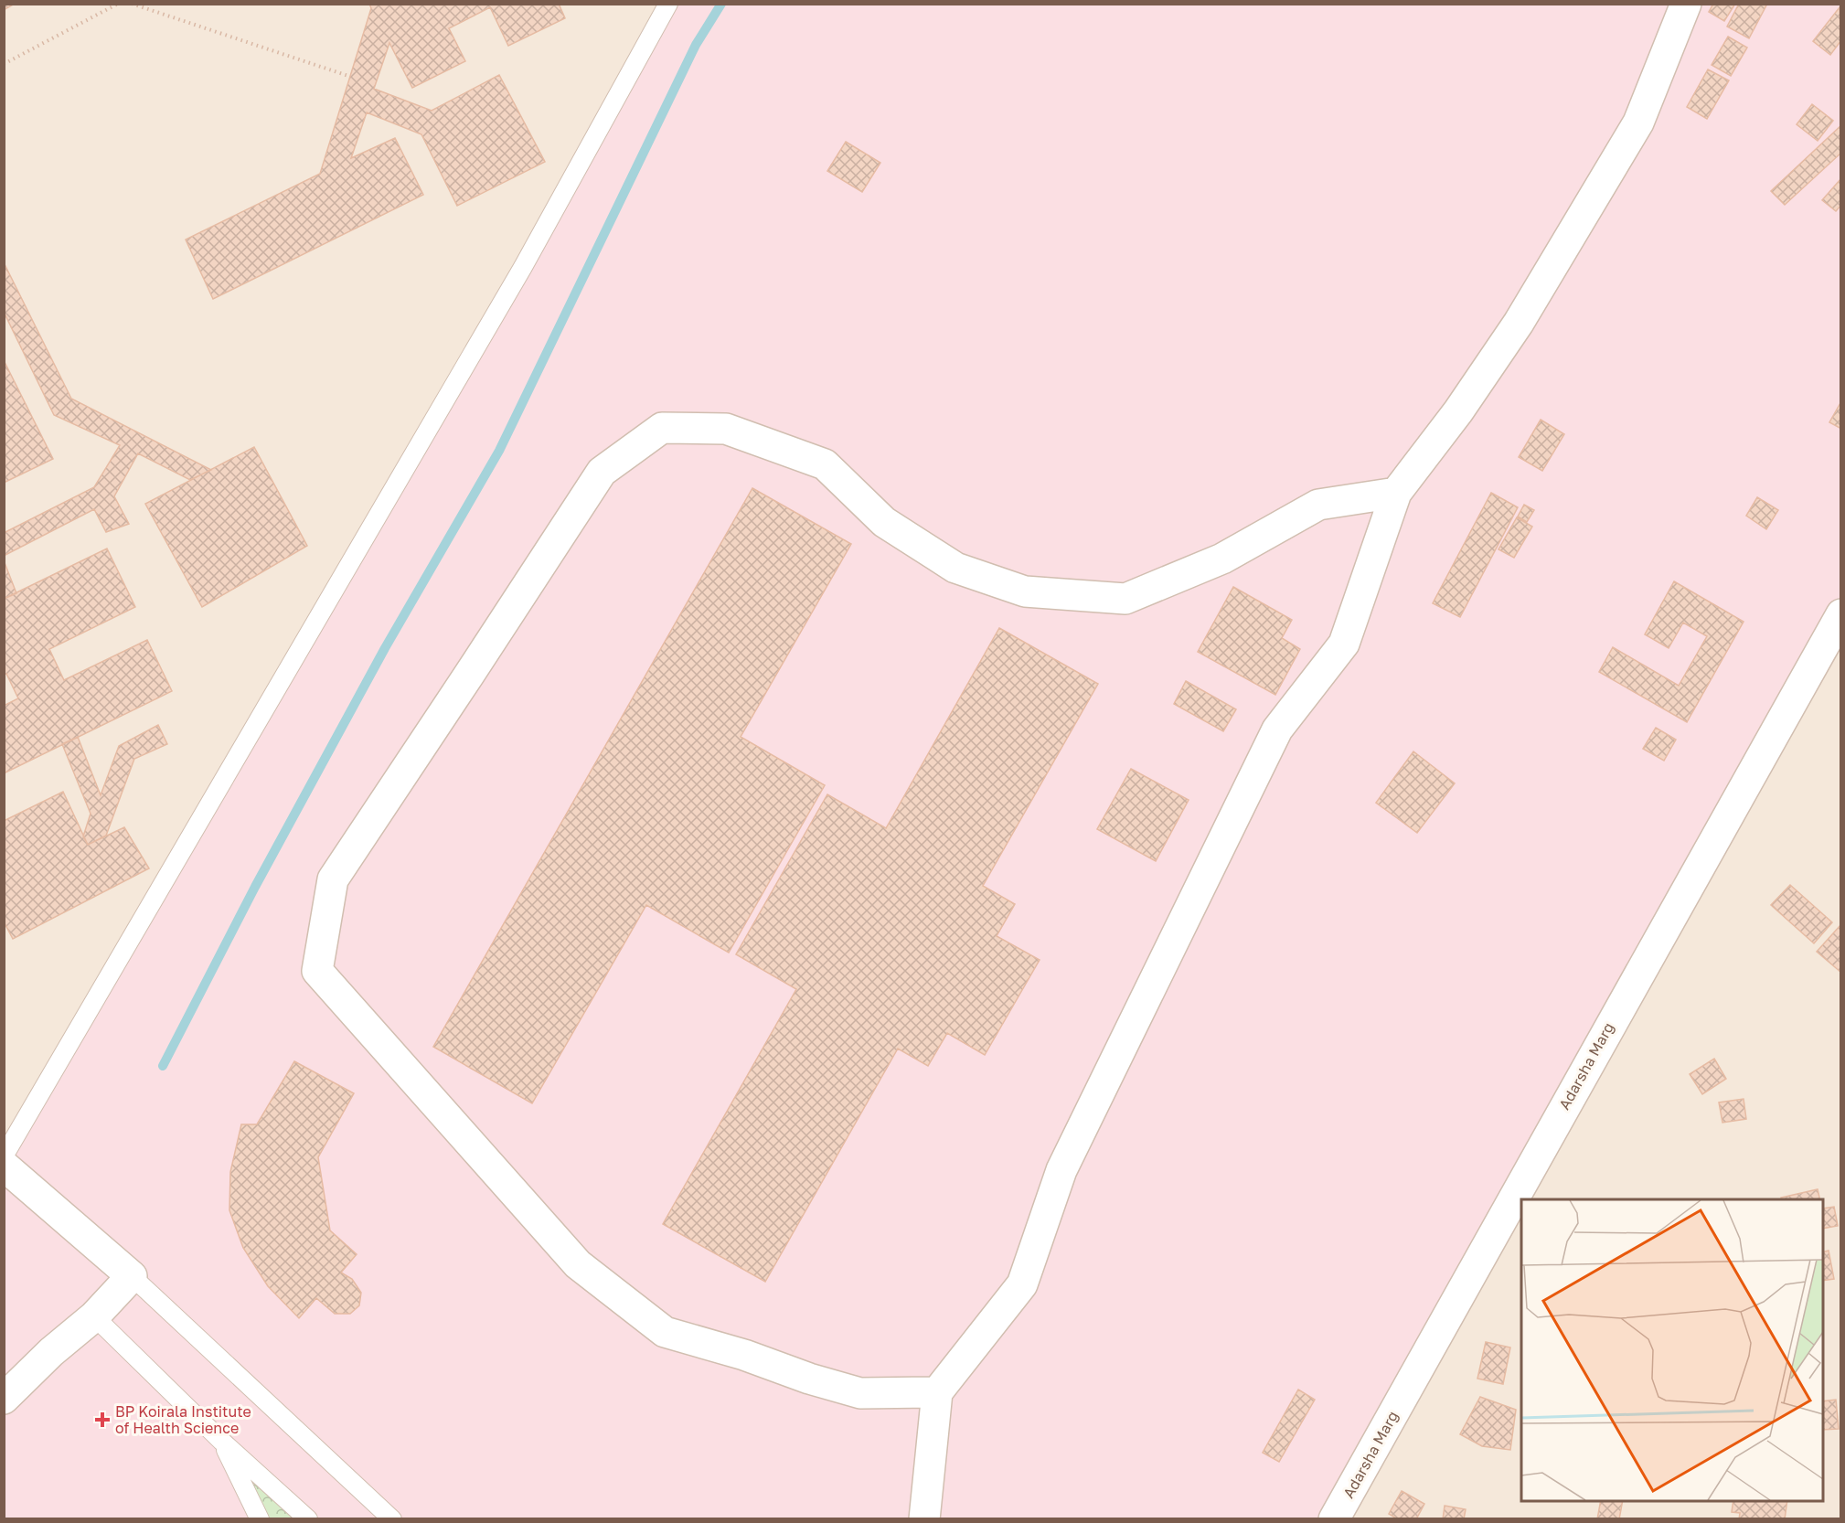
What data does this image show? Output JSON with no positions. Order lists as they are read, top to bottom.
{
  "streets": {
    "street": ["Adarsha Marg"]
  },
  "places": {
    "health": ["BP Koirala Institute of Health Science"]
  }
}
